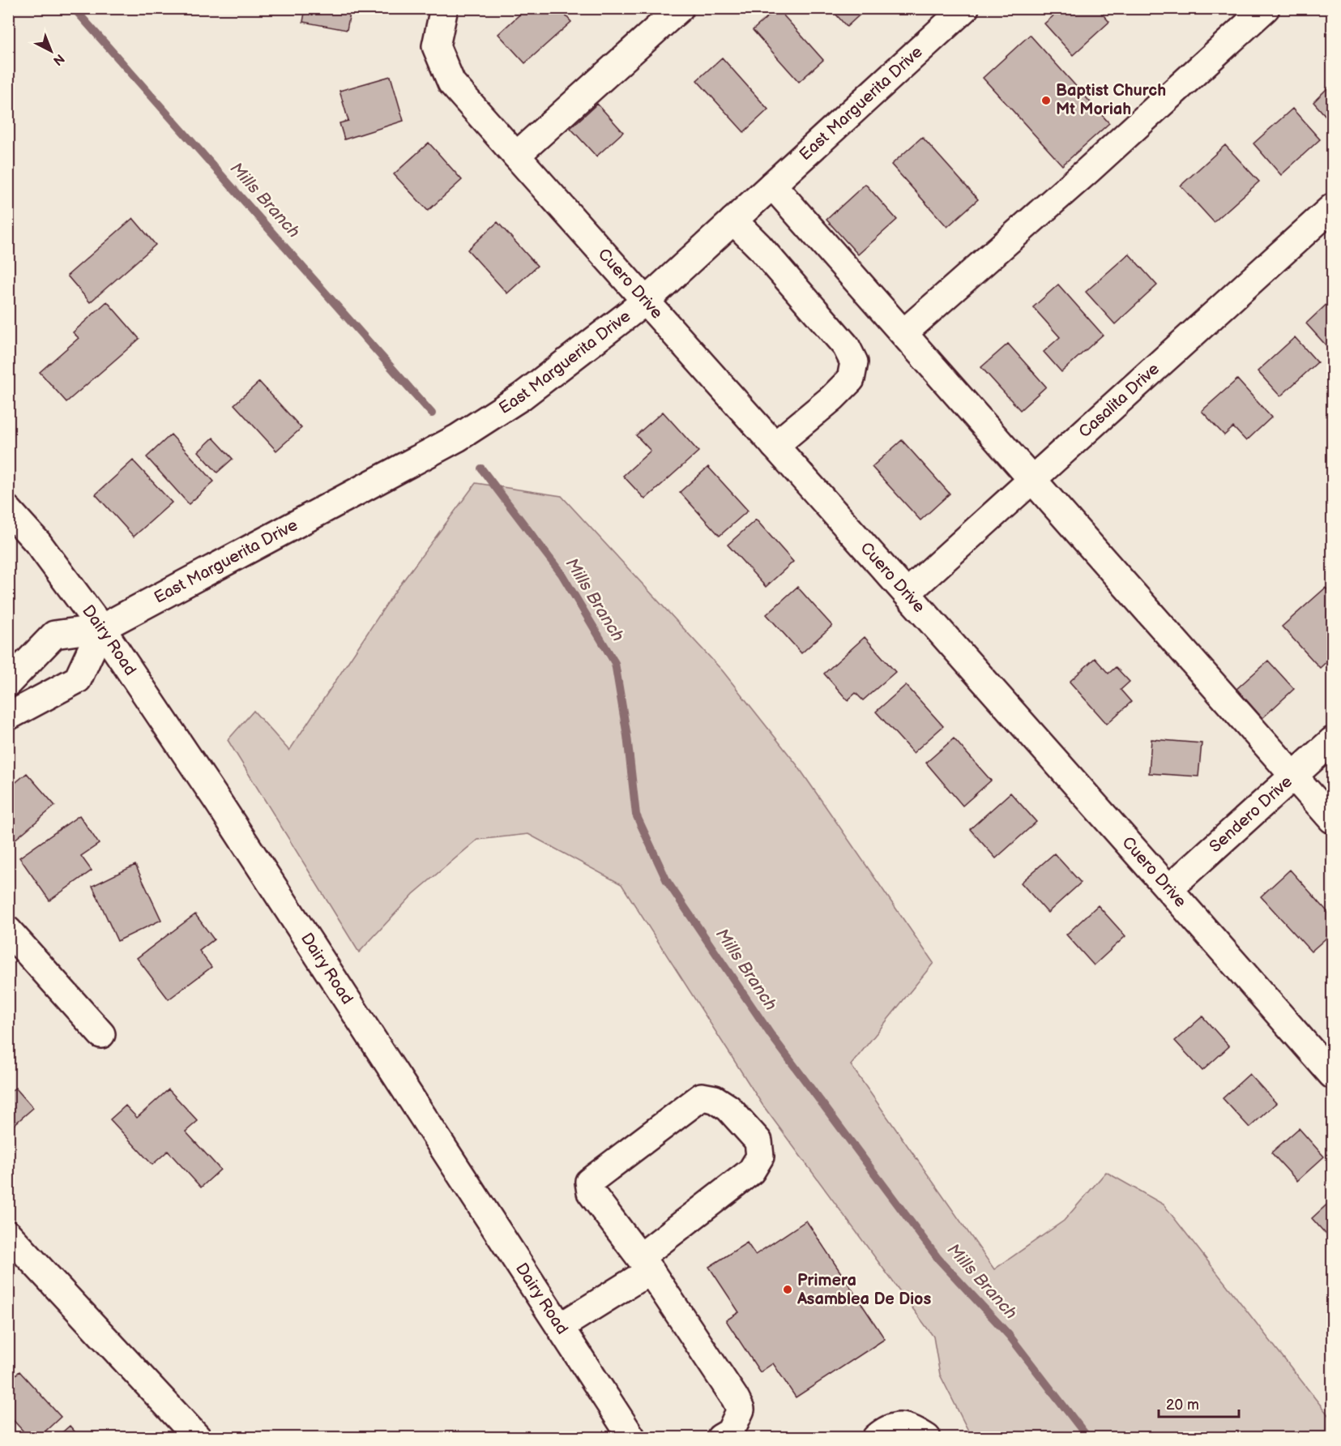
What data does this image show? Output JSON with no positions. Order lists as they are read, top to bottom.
{
  "streets": {
    "street": [
      "East Marguerita Drive",
      "Cuero Drive",
      "Casalita Drive",
      "Dairy Road",
      "Sendero Drive"
    ]
  },
  "crossings": [
    ["East Marguerita Drive", "Cuero Drive"],
    ["East Marguerita Drive", "Dairy Road"],
    ["Cuero Drive", "Casalita Drive"],
    ["Cuero Drive", "Sendero Drive"]
  ],
  "water": ["Mills Branch"],
  "places": ["Baptist Church Mt Moriah", "Primera Asamblea De Dios"],
  "scale_bar": "20 m",
  "north": "bottom right"
}
